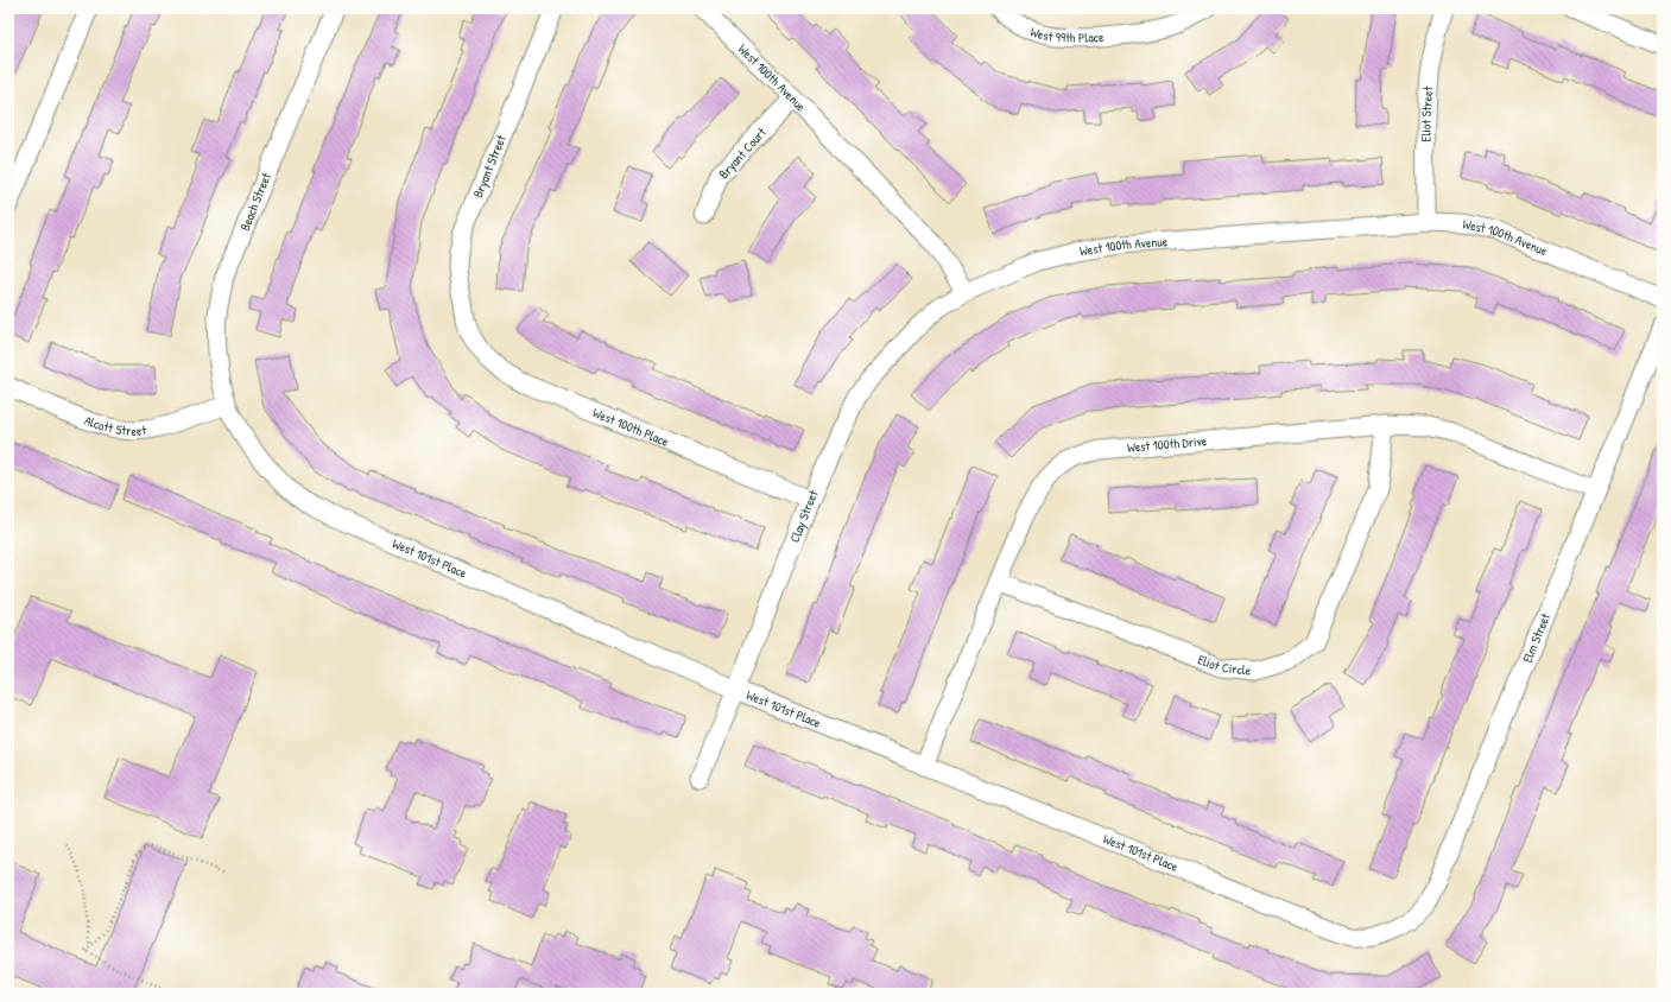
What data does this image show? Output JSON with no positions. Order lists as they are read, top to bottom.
{
  "streets": {
    "street": [
      "West 99th Place",
      "West 100th Avenue",
      "Eliot Street",
      "Bryant Court",
      "Bryant Street",
      "Beach Street",
      "Alcott Street",
      "West 100th Place",
      "West 100th Drive",
      "Clay Street",
      "West 101st Place",
      "Elm Street",
      "Eliot Circle"
    ]
  },
  "crossings": [
    ["West 100th Avenue", "Eliot Street"],
    ["West 100th Avenue", "Bryant Court"],
    ["West 100th Avenue", "Clay Street"],
    ["Bryant Street", "West 100th Place"],
    ["Beach Street", "Alcott Street"],
    ["Beach Street", "West 101st Place"],
    ["Alcott Street", "West 101st Place"],
    ["West 100th Place", "Clay Street"],
    ["West 100th Drive", "West 101st Place"],
    ["West 100th Drive", "Elm Street"],
    ["West 100th Drive", "Eliot Circle"],
    ["Clay Street", "West 101st Place"],
    ["West 101st Place", "Elm Street"]
  ]
}
